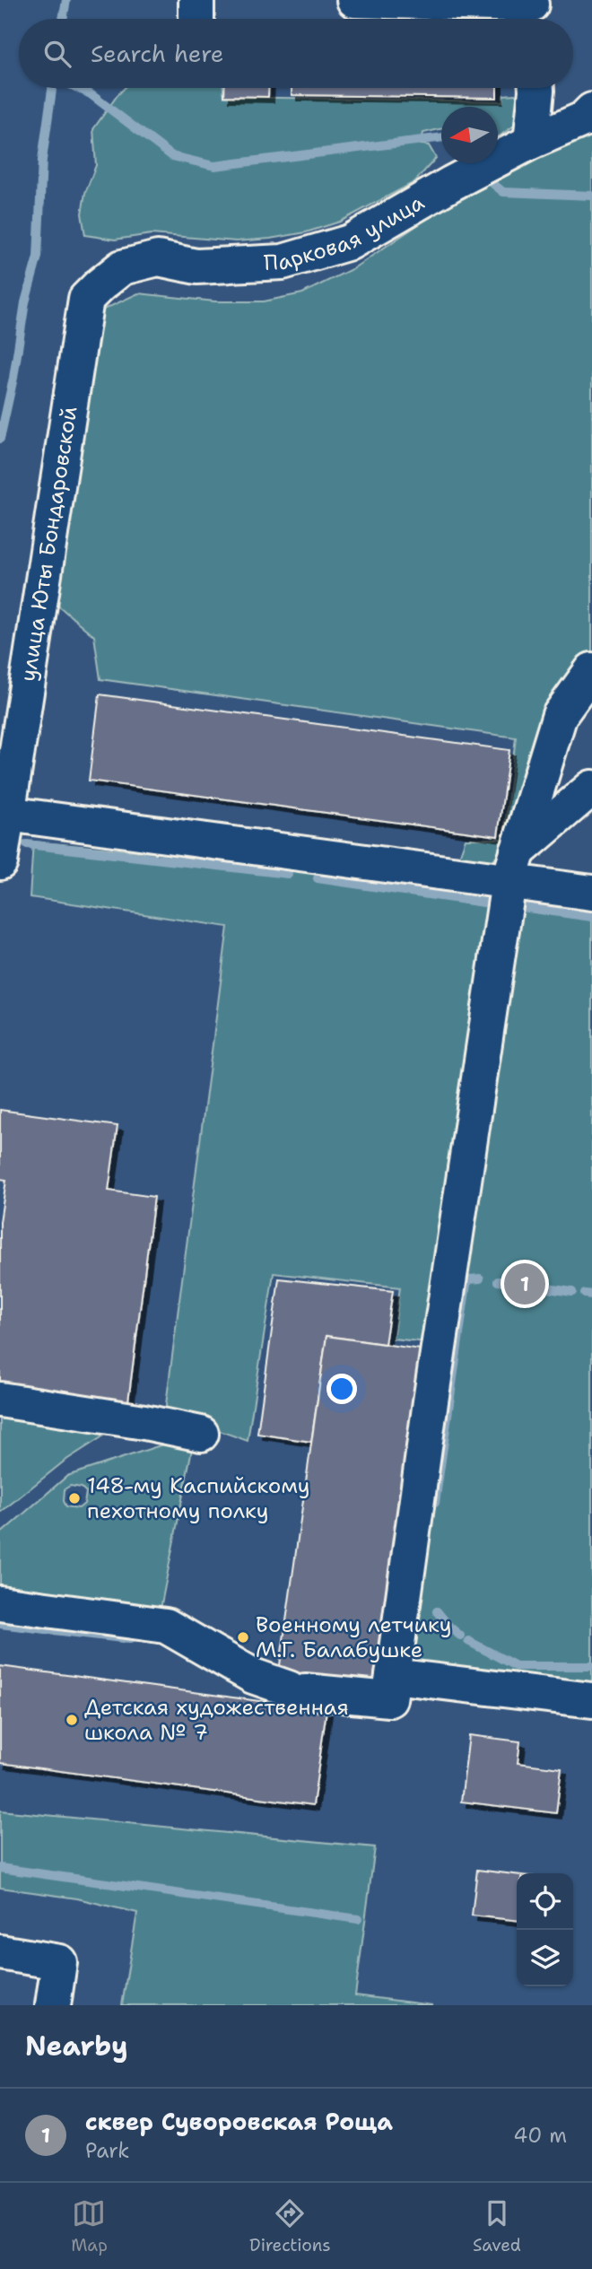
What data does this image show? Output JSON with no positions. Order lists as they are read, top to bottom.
{
  "streets": {
    "street": ["Парковая улица", "улица Юты Бондаровской"]
  },
  "crossings": [
    ["Парковая улица", "улица Юты Бондаровской"]
  ],
  "places": ["148-му Каспийскому пехотному полку", "Военному летчику М.Г. Балабушке", "Детская художественная школа № 7"],
  "north": "left",
  "page": {
    "search": "Search here",
    "pins": "1",
    "heading": "Nearby",
    "list": [
      {
        "mark": "1",
        "name": "сквер Суворовская Роща",
        "note": "Park",
        "value": "40 m"
      }
    ],
    "nav": ["Map", "Directions", "Saved"]
  }
}
